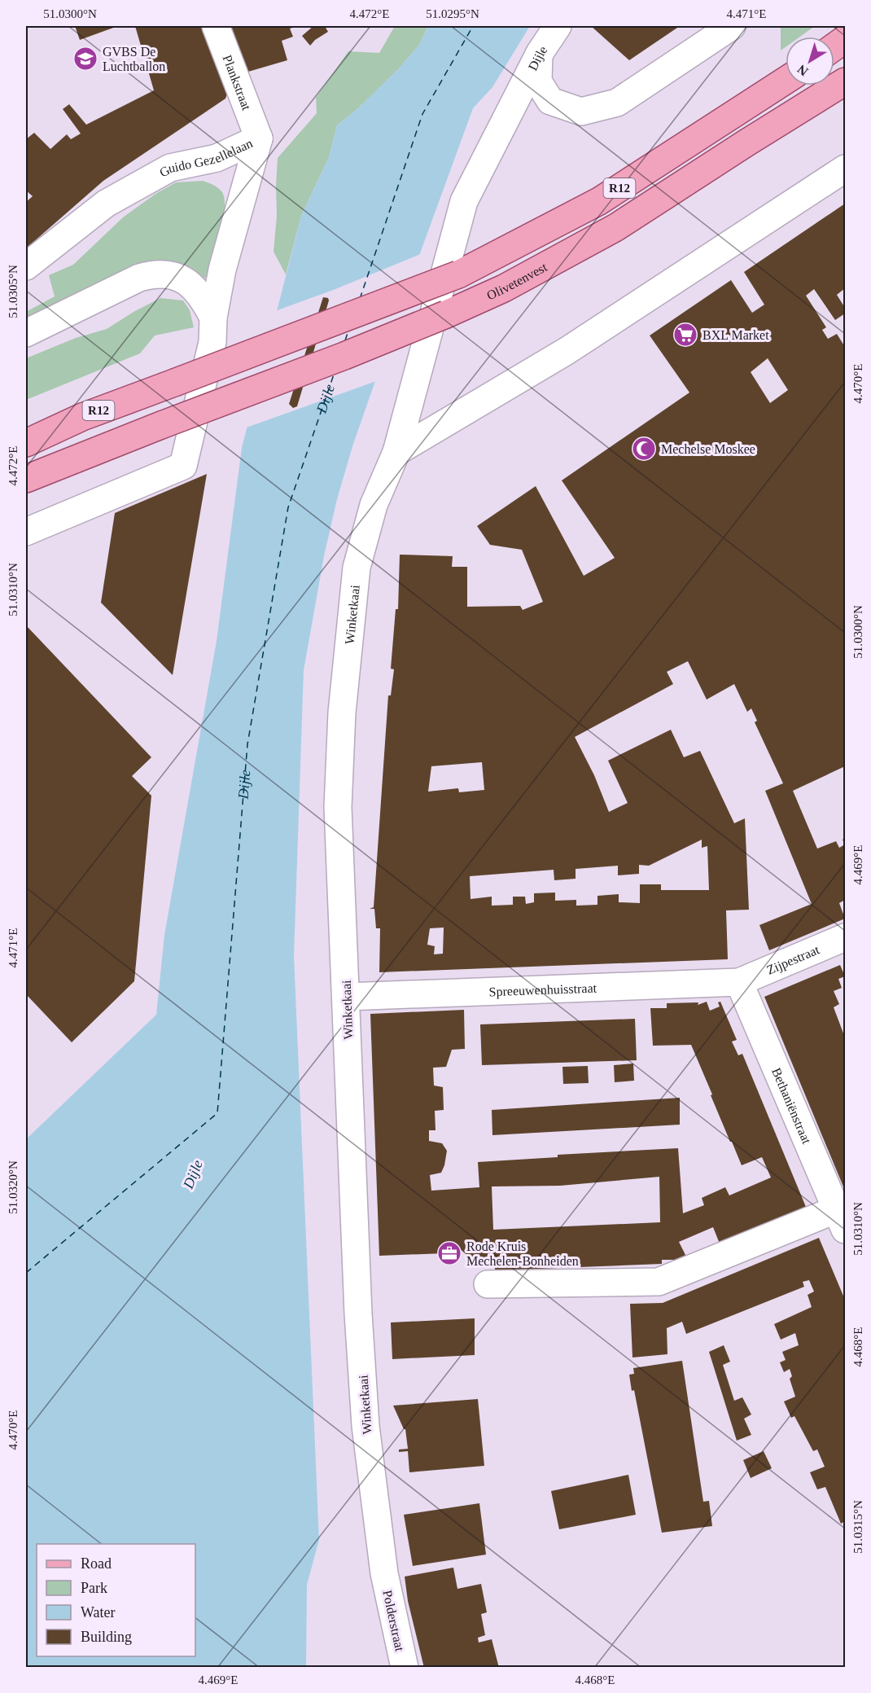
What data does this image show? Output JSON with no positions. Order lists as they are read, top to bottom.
{
  "streets": {
    "main road": ["R12", "Olivetenvest"],
    "street": [
      "Dijle",
      "Plankstraat",
      "Guido Gezellelaan",
      "Winketkaai",
      "Zijpestraat",
      "Spreeuwenhuisstraat",
      "Bethaniënstraat",
      "Polderstraat"
    ]
  },
  "crossings": [
    ["Dijle", "Winketkaai"],
    ["Plankstraat", "Guido Gezellelaan"],
    ["Winketkaai", "Spreeuwenhuisstraat"],
    ["Winketkaai", "Polderstraat"],
    ["Zijpestraat", "Spreeuwenhuisstraat"],
    ["Zijpestraat", "Bethaniënstraat"],
    ["Spreeuwenhuisstraat", "Bethaniënstraat"]
  ],
  "water": ["Dijle"],
  "places": {
    "school or university": ["GVBS De Luchtballon"],
    "supermarket": ["BXL Market"],
    "mosque": ["Mechelse Moskee"],
    "office": ["Rode Kruis Mechelen-Bonheiden"]
  },
  "legend": [
    "Road",
    "Park",
    "Water",
    "Building"
  ],
  "north": "bottom left",
  "coordinates": [
    "51.0300°N",
    "4.472°E",
    "51.0295°N",
    "4.471°E",
    "51.0305°N",
    "4.470°E",
    "51.0310°N",
    "4.469°E",
    "51.0320°N",
    "4.468°E",
    "51.0315°N"
  ]
}
